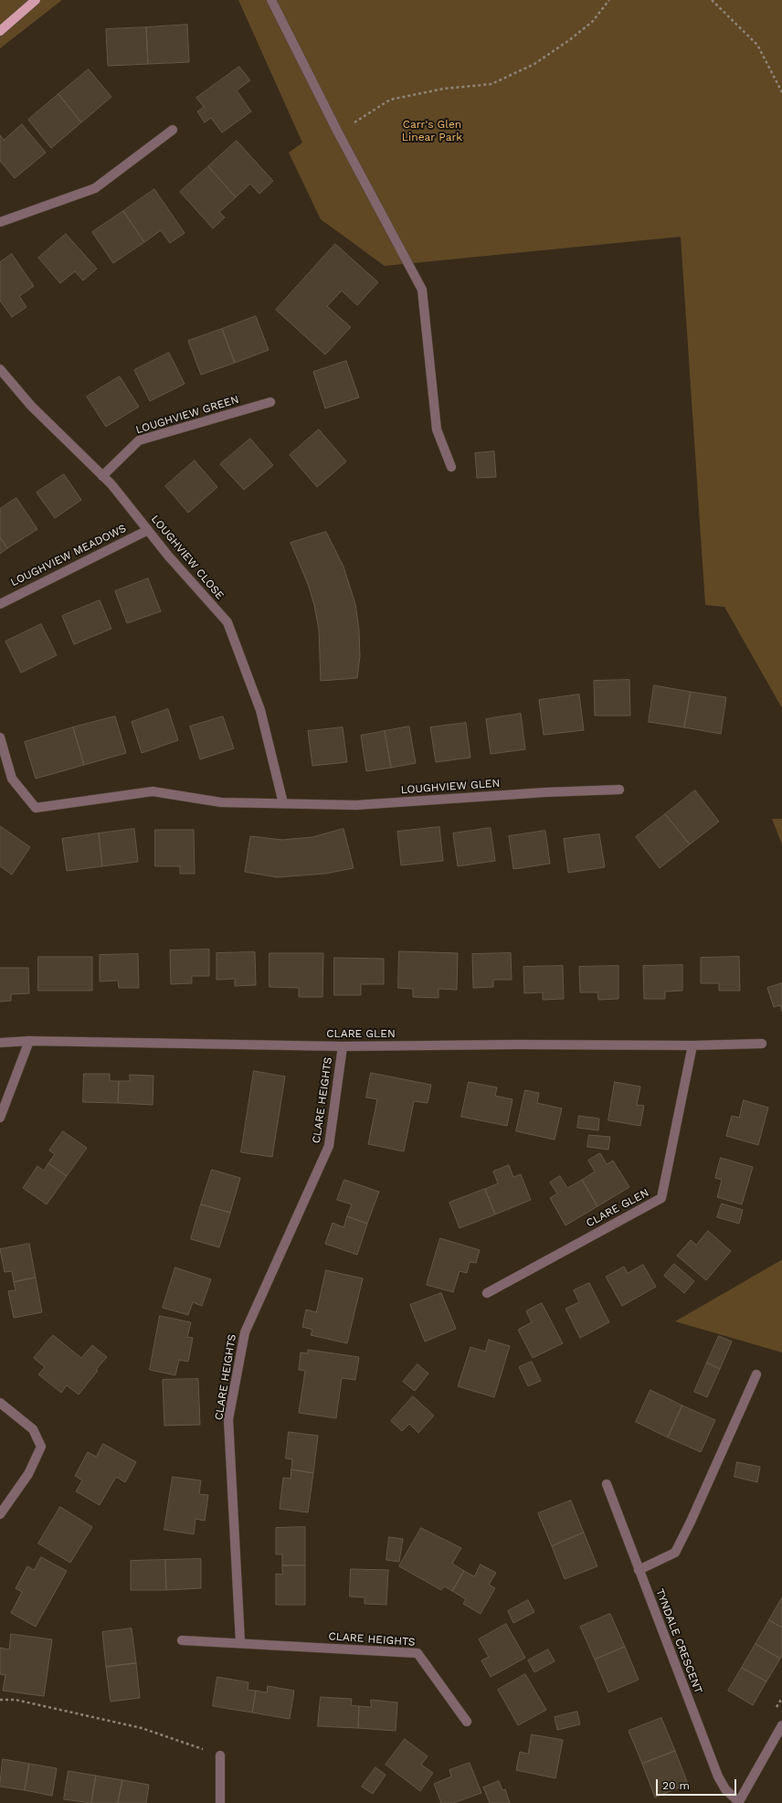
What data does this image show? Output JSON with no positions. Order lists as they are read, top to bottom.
{
  "streets": {
    "street": [
      "LOUGHVIEW GREEN",
      "LOUGHVIEW MEADOWS",
      "LOUGHVIEW CLOSE",
      "LOUGHVIEW GLEN",
      "CLARE GLEN",
      "CLARE HEIGHTS",
      "TYNDALE CRESCENT"
    ]
  },
  "crossings": [
    ["LOUGHVIEW GREEN", "LOUGHVIEW CLOSE"],
    ["LOUGHVIEW MEADOWS", "LOUGHVIEW CLOSE"],
    ["LOUGHVIEW CLOSE", "LOUGHVIEW GLEN"],
    ["CLARE GLEN", "CLARE HEIGHTS"]
  ],
  "parks": ["Carr's Glen Linear Park"],
  "scale_bar": "20 m"
}
